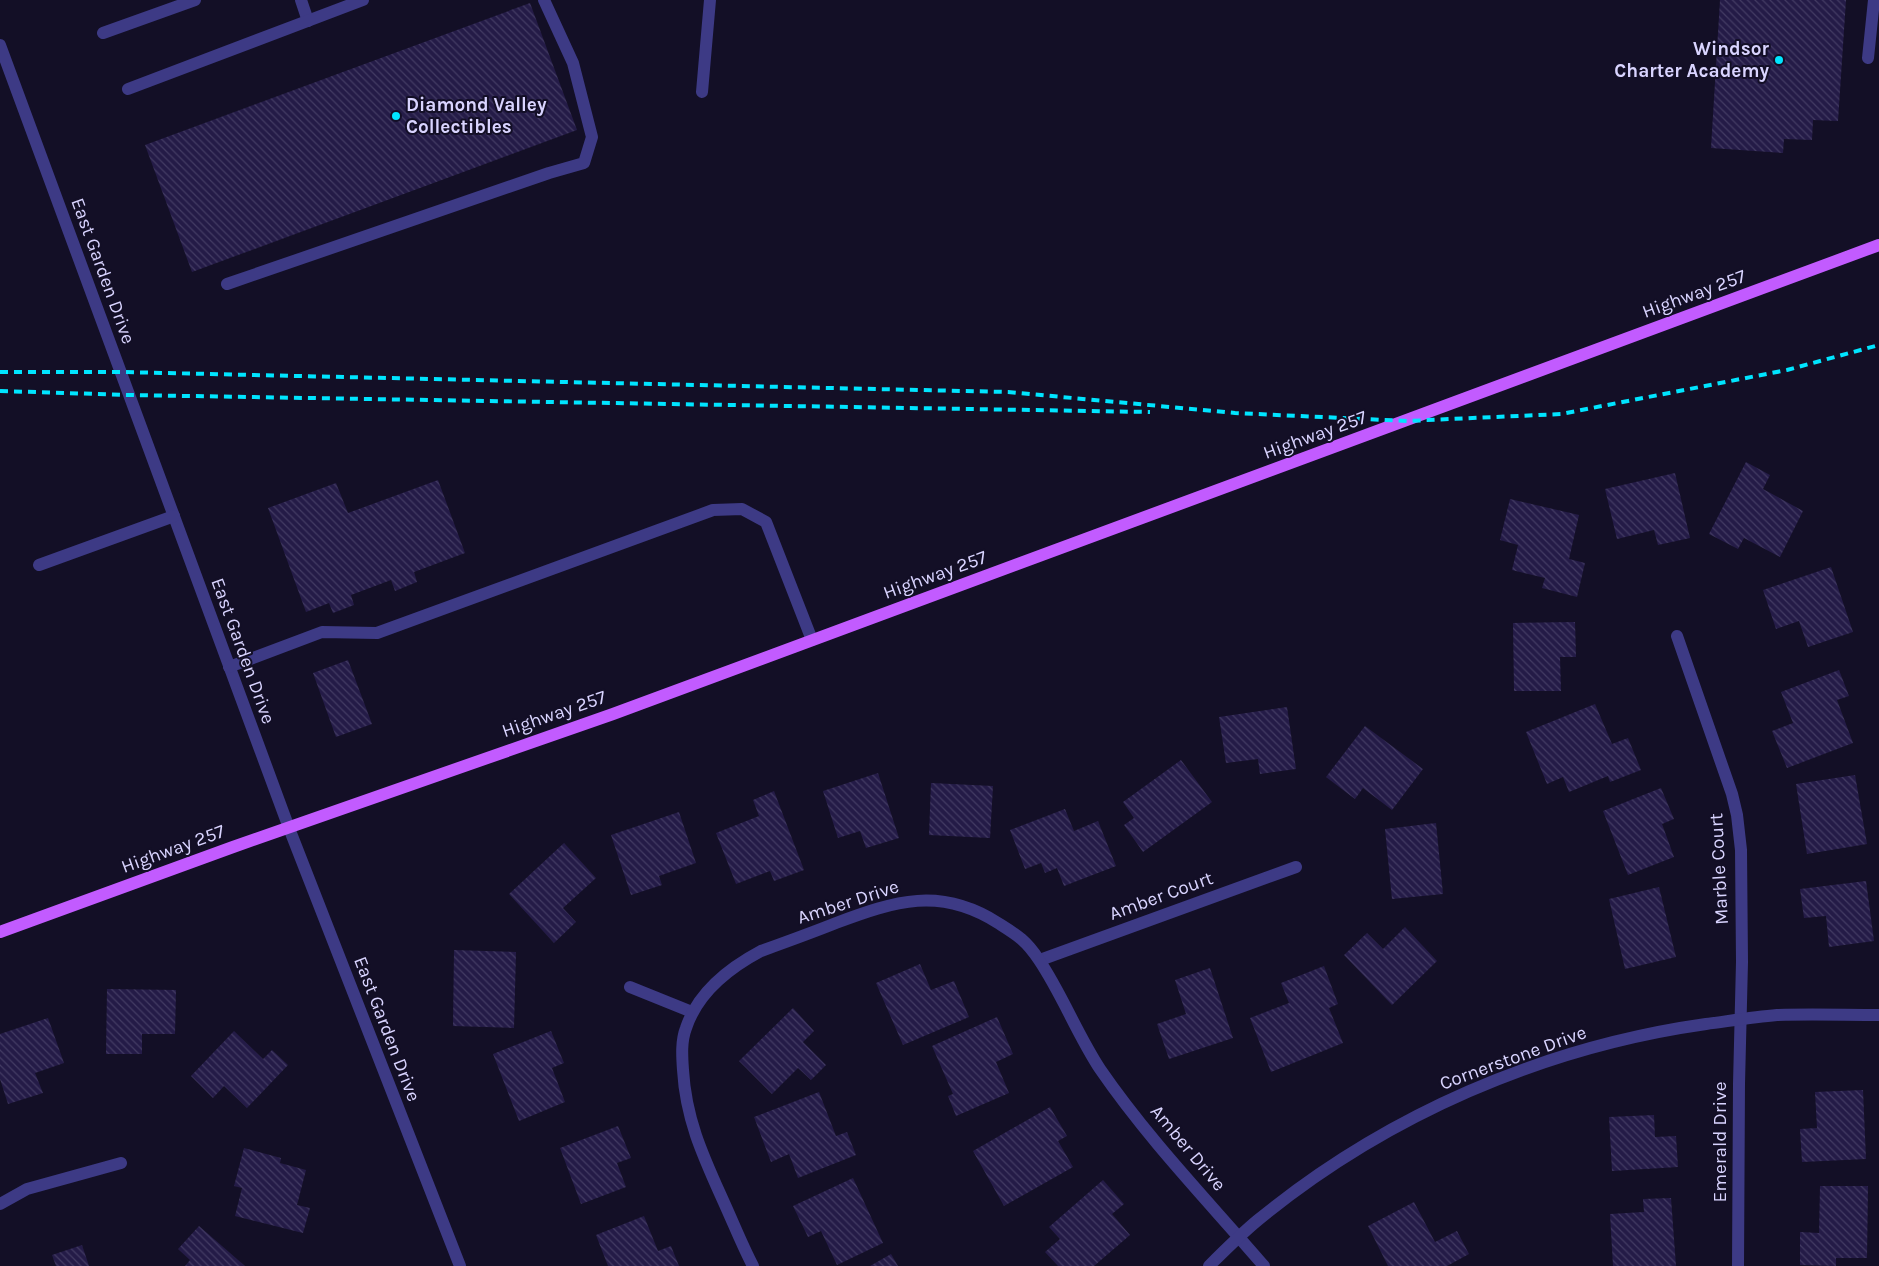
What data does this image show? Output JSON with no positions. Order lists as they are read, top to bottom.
{
  "streets": {
    "main road": ["Highway 257"],
    "street": [
      "East Garden Drive",
      "Marble Court",
      "Amber Court",
      "Amber Drive",
      "Cornerstone Drive",
      "Emerald Drive"
    ]
  },
  "crossings": [
    ["East Garden Drive", "Highway 257"],
    ["Marble Court", "Cornerstone Drive"],
    ["Marble Court", "Emerald Drive"],
    ["Amber Court", "Amber Drive"],
    ["Amber Drive", "Cornerstone Drive"],
    ["Cornerstone Drive", "Emerald Drive"]
  ],
  "places": ["Windsor Charter Academy", "Diamond Valley Collectibles"]
}
